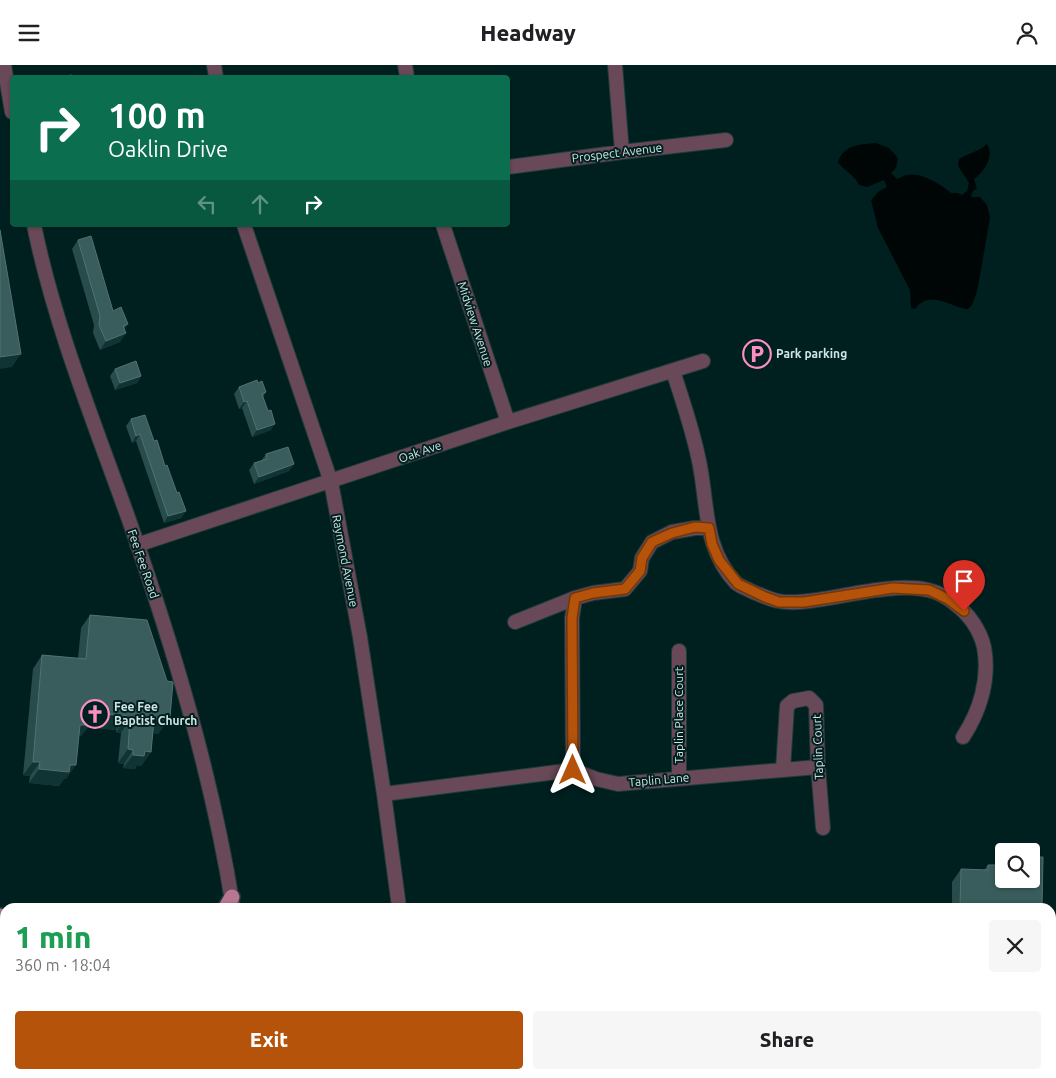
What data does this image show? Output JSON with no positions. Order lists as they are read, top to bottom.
{
  "streets": {
    "street": [
      "Prospect Avenue",
      "Midview Avenue",
      "Oak Ave",
      "Raymond Avenue",
      "Fee Fee Road",
      "Taplin Place Court",
      "Taplin Court",
      "Taplin Lane"
    ]
  },
  "crossings": [
    ["Midview Avenue", "Oak Ave"],
    ["Oak Ave", "Raymond Avenue"],
    ["Oak Ave", "Fee Fee Road"],
    ["Raymond Avenue", "Taplin Lane"],
    ["Taplin Place Court", "Taplin Lane"],
    ["Taplin Court", "Taplin Lane"]
  ],
  "places": {
    "parking": ["Park parking"],
    "church": ["Fee Fee Baptist Church"]
  },
  "page": {
    "header": "Headway",
    "turn": ["100 m", "Oaklin Drive"],
    "heading": ["1 min", "360 m · 18:04"],
    "buttons": ["Exit", "Share"]
  }
}
